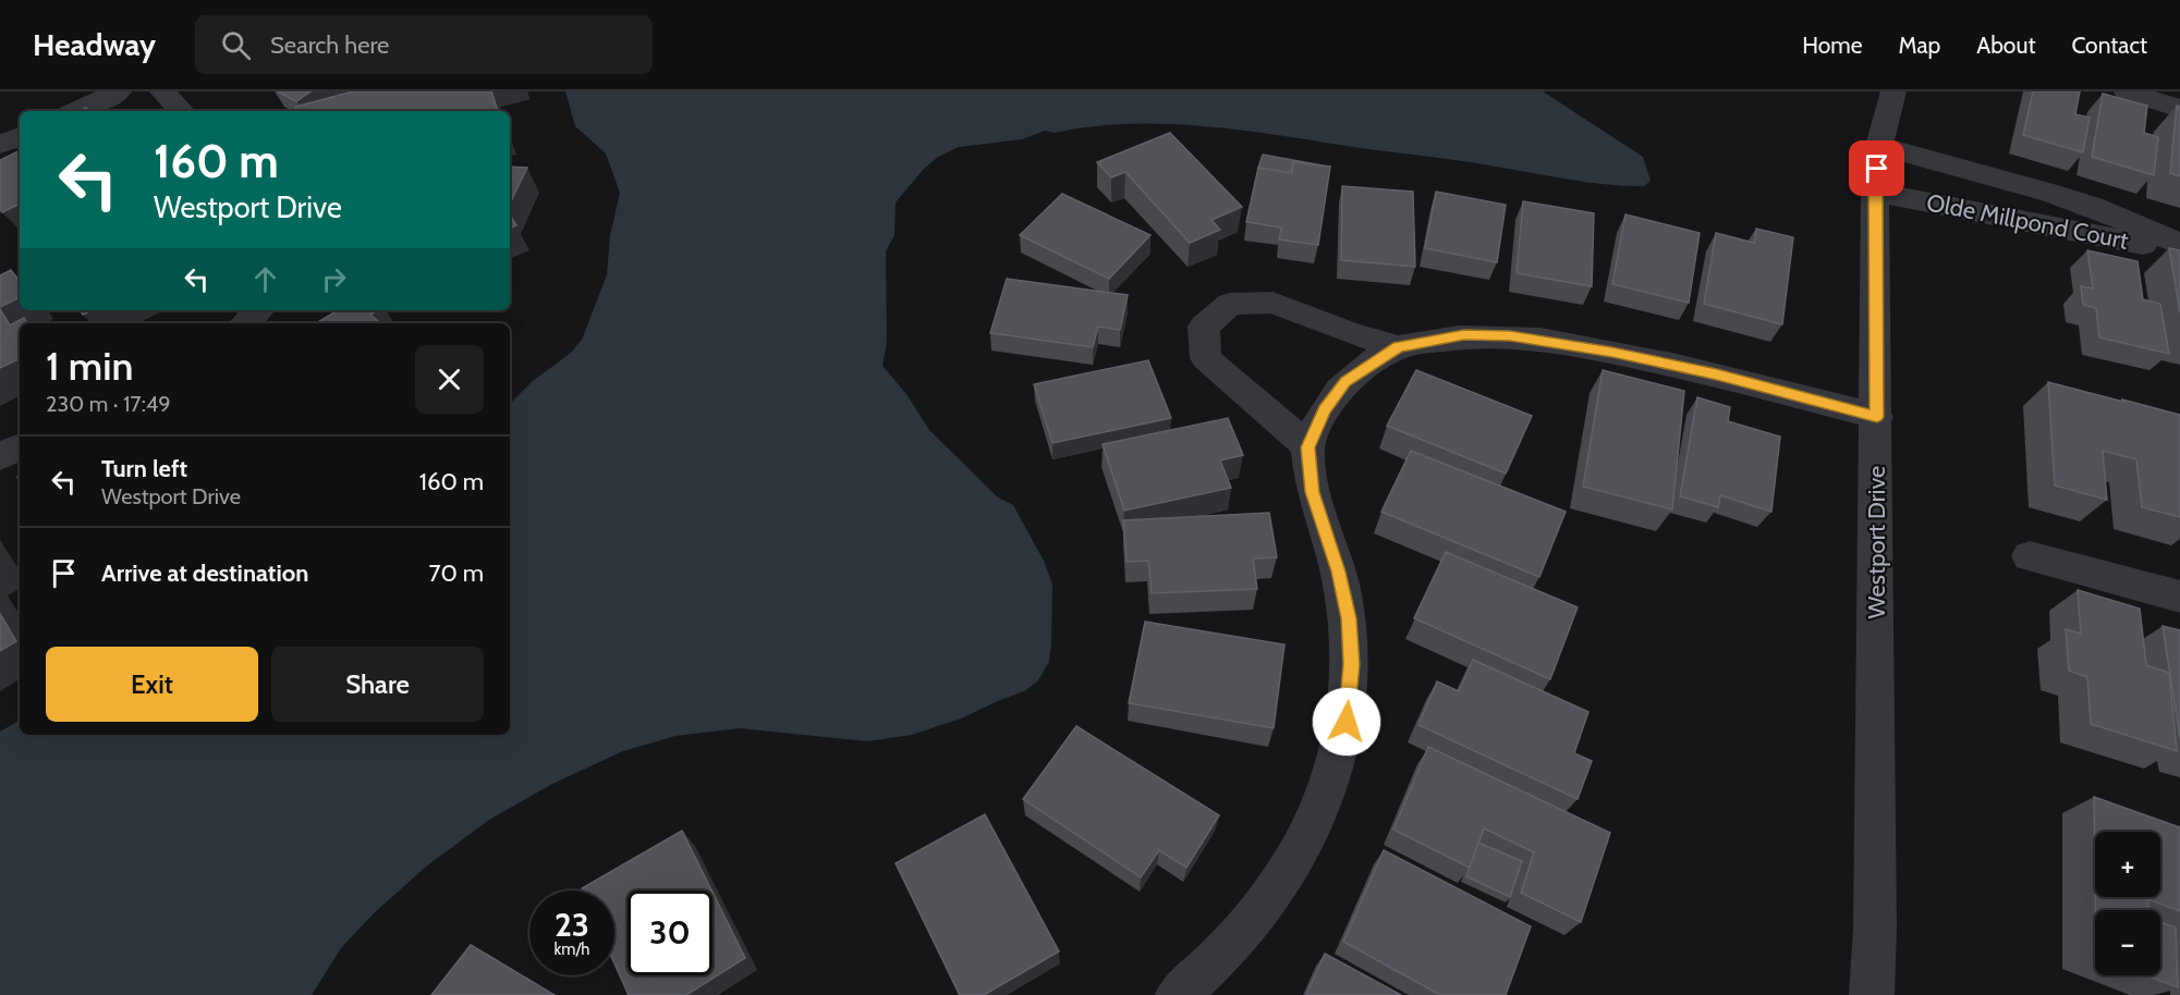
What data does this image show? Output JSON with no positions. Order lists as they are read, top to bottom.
{
  "streets": {
    "street": ["Olde Millpond Court", "Westport Drive"]
  },
  "crossings": [
    ["Olde Millpond Court", "Westport Drive"]
  ],
  "page": {
    "header": "Headway",
    "search": "Search here",
    "nav": [
      "Home",
      "Map",
      "About",
      "Contact"
    ],
    "turn": ["160 m", "Westport Drive"],
    "heading": ["1 min", "230 m · 17:49"],
    "list": [
      {
        "name": "Turn left",
        "note": "Westport Drive",
        "value": "160 m"
      },
      {
        "name": "Arrive at destination",
        "value": "70 m"
      }
    ],
    "buttons": ["Exit", "Share"],
    "map_buttons": ["+", "−"],
    "speed": "23 km/h",
    "limit": "30"
  }
}
